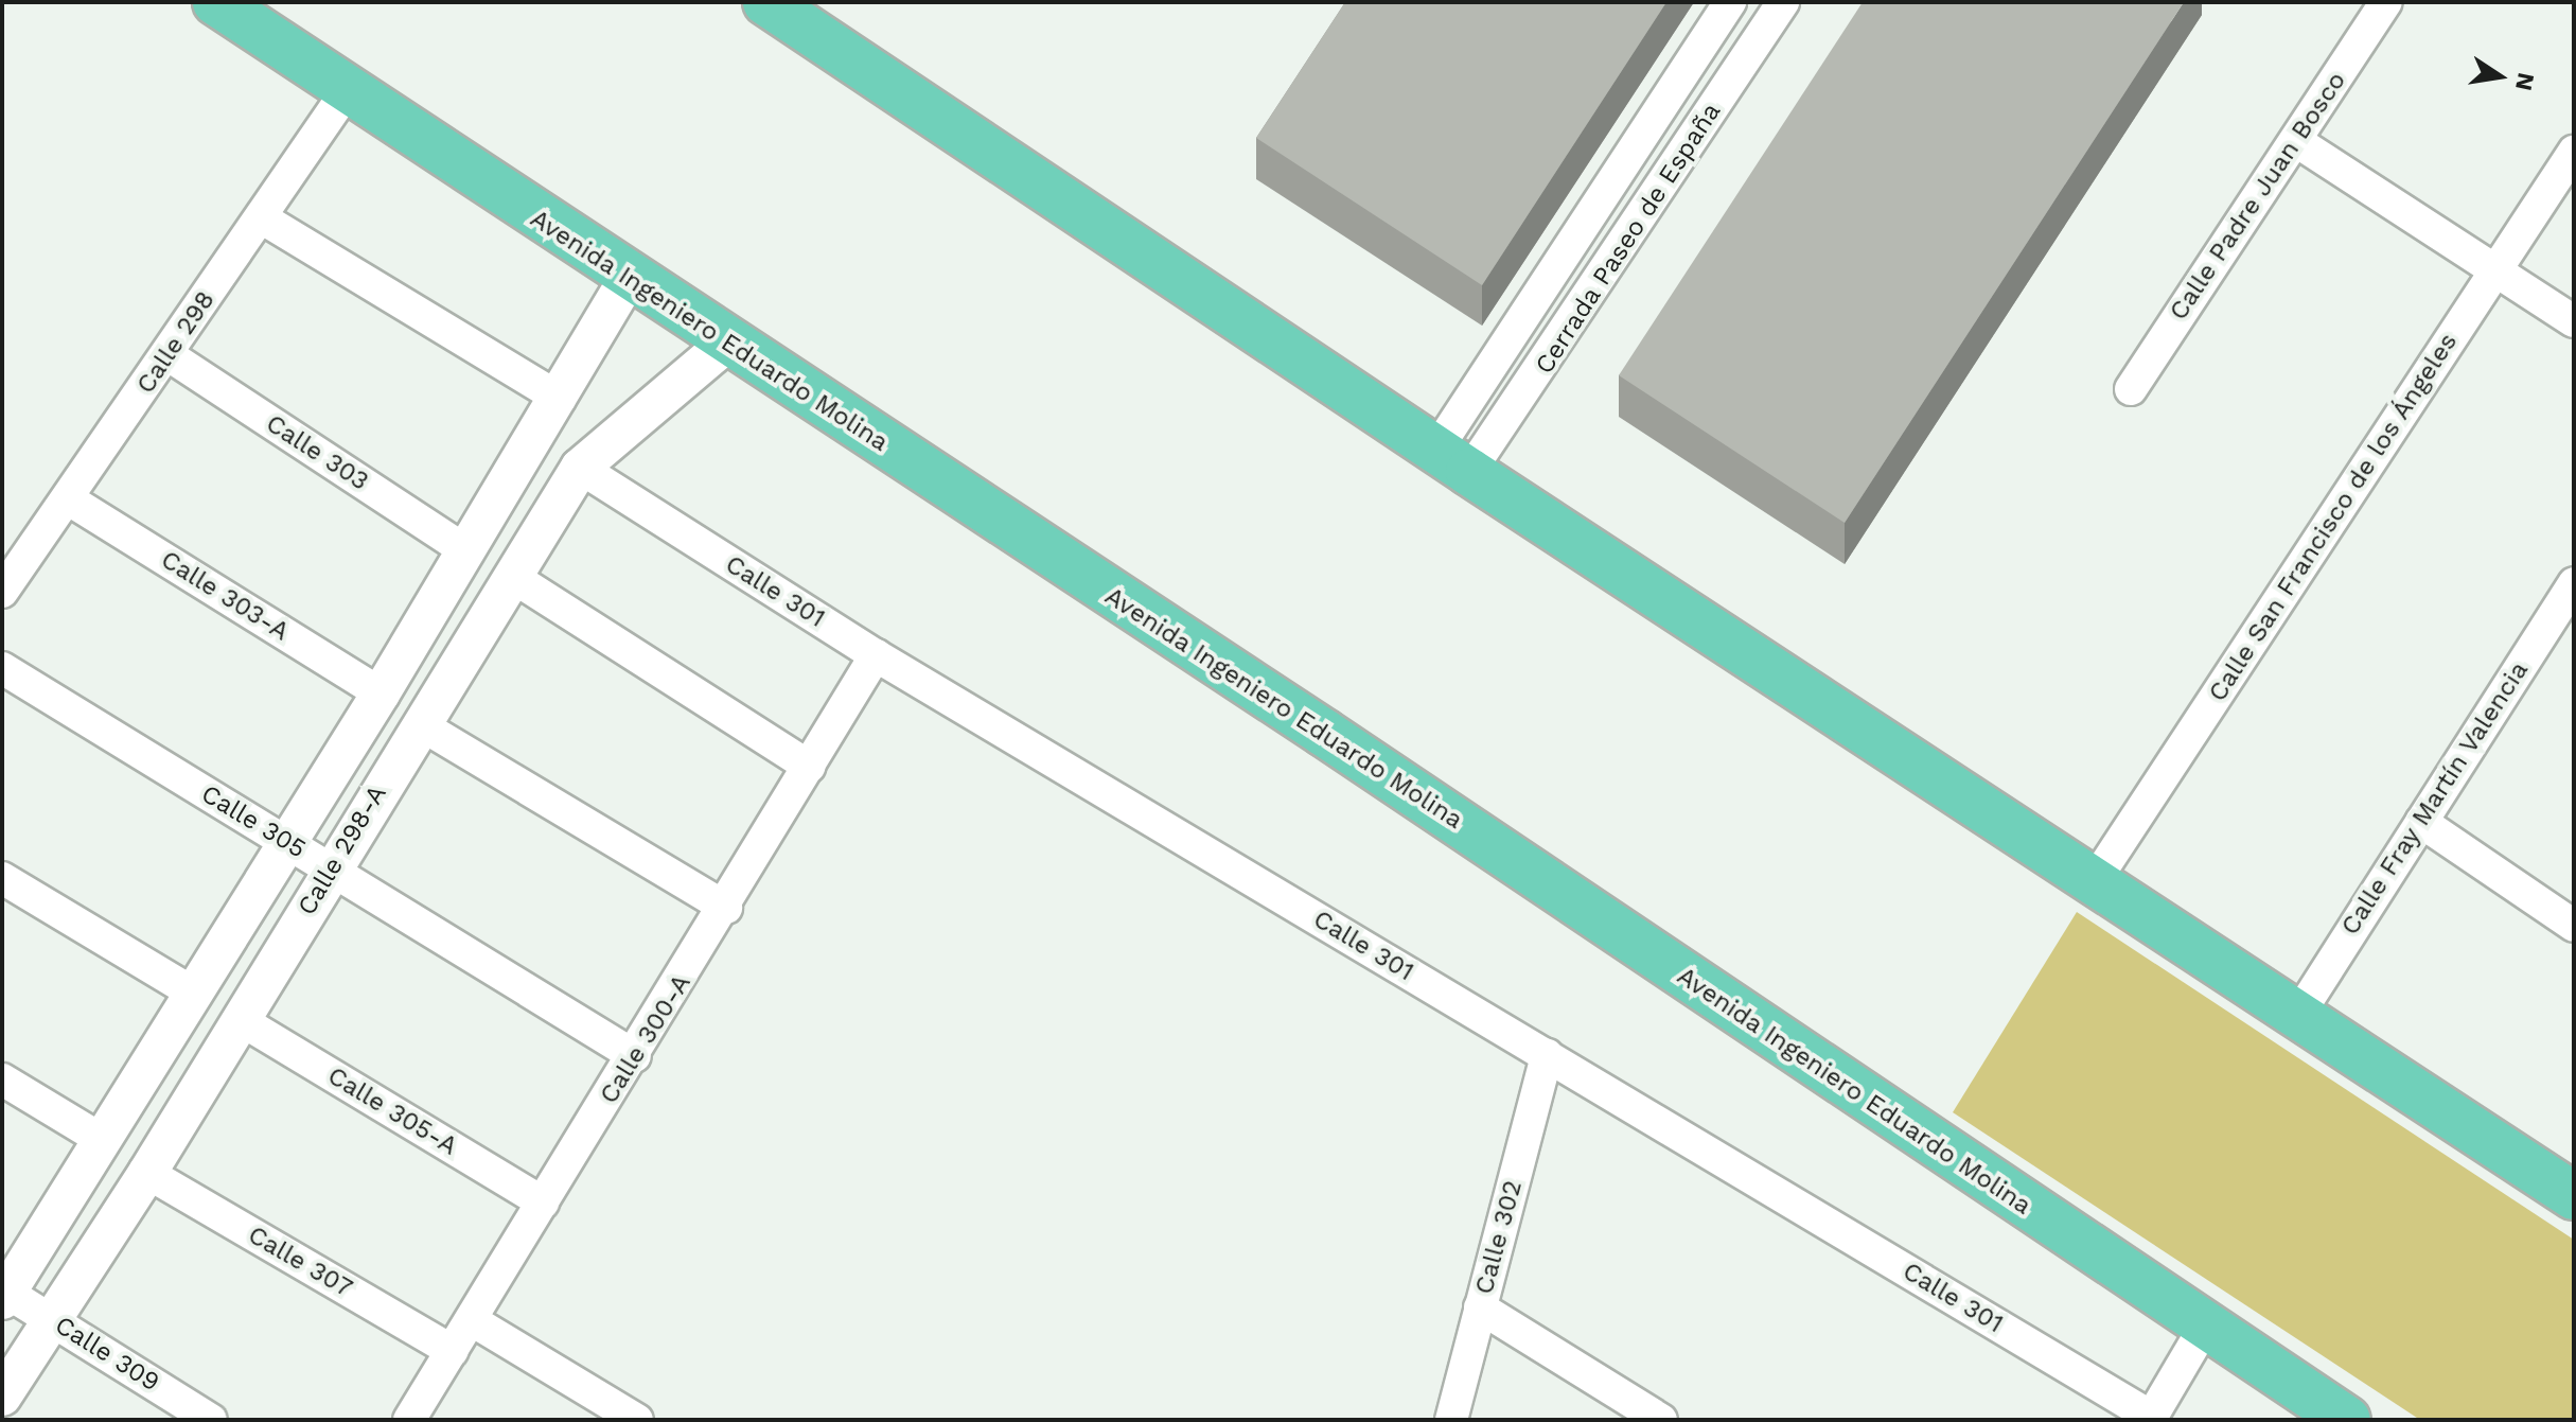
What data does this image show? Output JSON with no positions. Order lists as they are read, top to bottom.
{
  "streets": {
    "main road": ["Avenida Ingeniero Eduardo Molina"],
    "street": [
      "Calle Padre Juan Bosco",
      "Cerrada Paseo de España",
      "Calle 298",
      "Calle 303",
      "Calle San Francisco de los Ángeles",
      "Calle 301",
      "Calle 303-A",
      "Calle Fray Martín Valencia",
      "Calle 305",
      "Calle 298-A",
      "Calle 300-A",
      "Calle 305-A",
      "Calle 302",
      "Calle 307",
      "Calle 309"
    ]
  },
  "crossings": [
    ["Avenida Ingeniero Eduardo Molina", "Calle 298"],
    ["Avenida Ingeniero Eduardo Molina", "Calle 298-A"],
    ["Calle 298", "Calle 303"],
    ["Calle 298", "Calle 303-A"],
    ["Calle 303", "Calle 298-A"],
    ["Calle 301", "Calle 298-A"],
    ["Calle 301", "Calle 300-A"],
    ["Calle 301", "Calle 302"],
    ["Calle 303-A", "Calle 298-A"],
    ["Calle 305", "Calle 298-A"],
    ["Calle 305", "Calle 300-A"],
    ["Calle 298-A", "Calle 305-A"],
    ["Calle 298-A", "Calle 307"],
    ["Calle 298-A", "Calle 309"],
    ["Calle 300-A", "Calle 305-A"],
    ["Calle 300-A", "Calle 307"]
  ],
  "north": "right"
}
